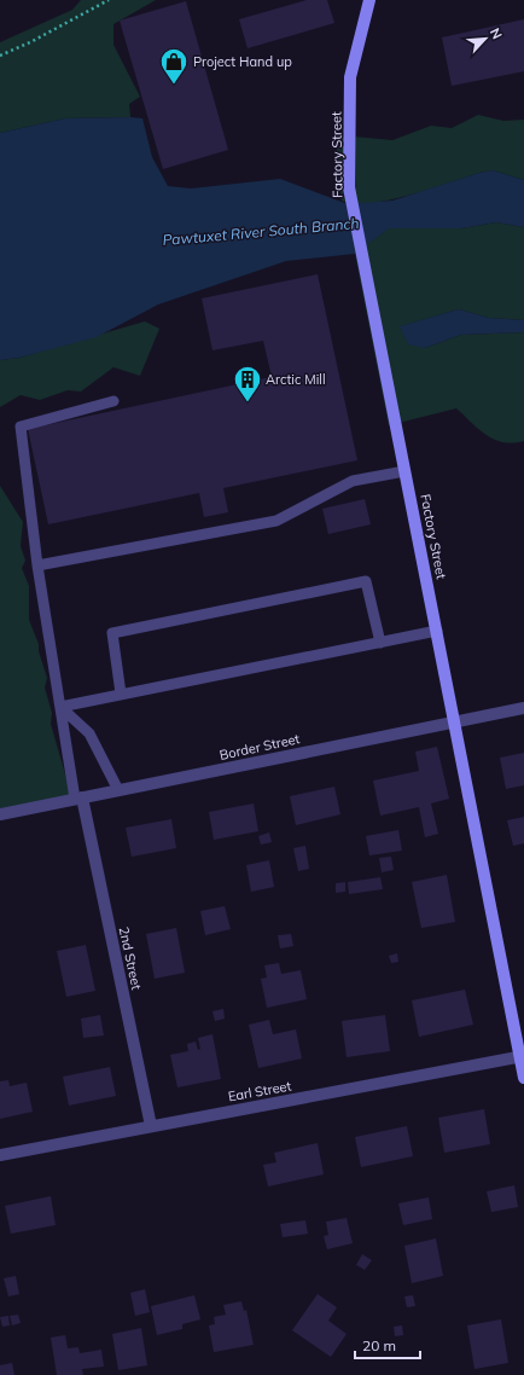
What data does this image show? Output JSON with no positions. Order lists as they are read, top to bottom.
{
  "streets": {
    "street": [
      "Factory Street",
      "Border Street",
      "2nd Street",
      "Earl Street"
    ]
  },
  "crossings": [
    ["Factory Street", "Border Street"],
    ["Factory Street", "Earl Street"],
    ["Border Street", "2nd Street"],
    ["2nd Street", "Earl Street"]
  ],
  "water": ["Pawtuxet River South Branch"],
  "places": {
    "shop": ["Project Hand up"],
    "building": ["Arctic Mill"]
  },
  "scale_bar": "20 m",
  "north": "top right"
}
